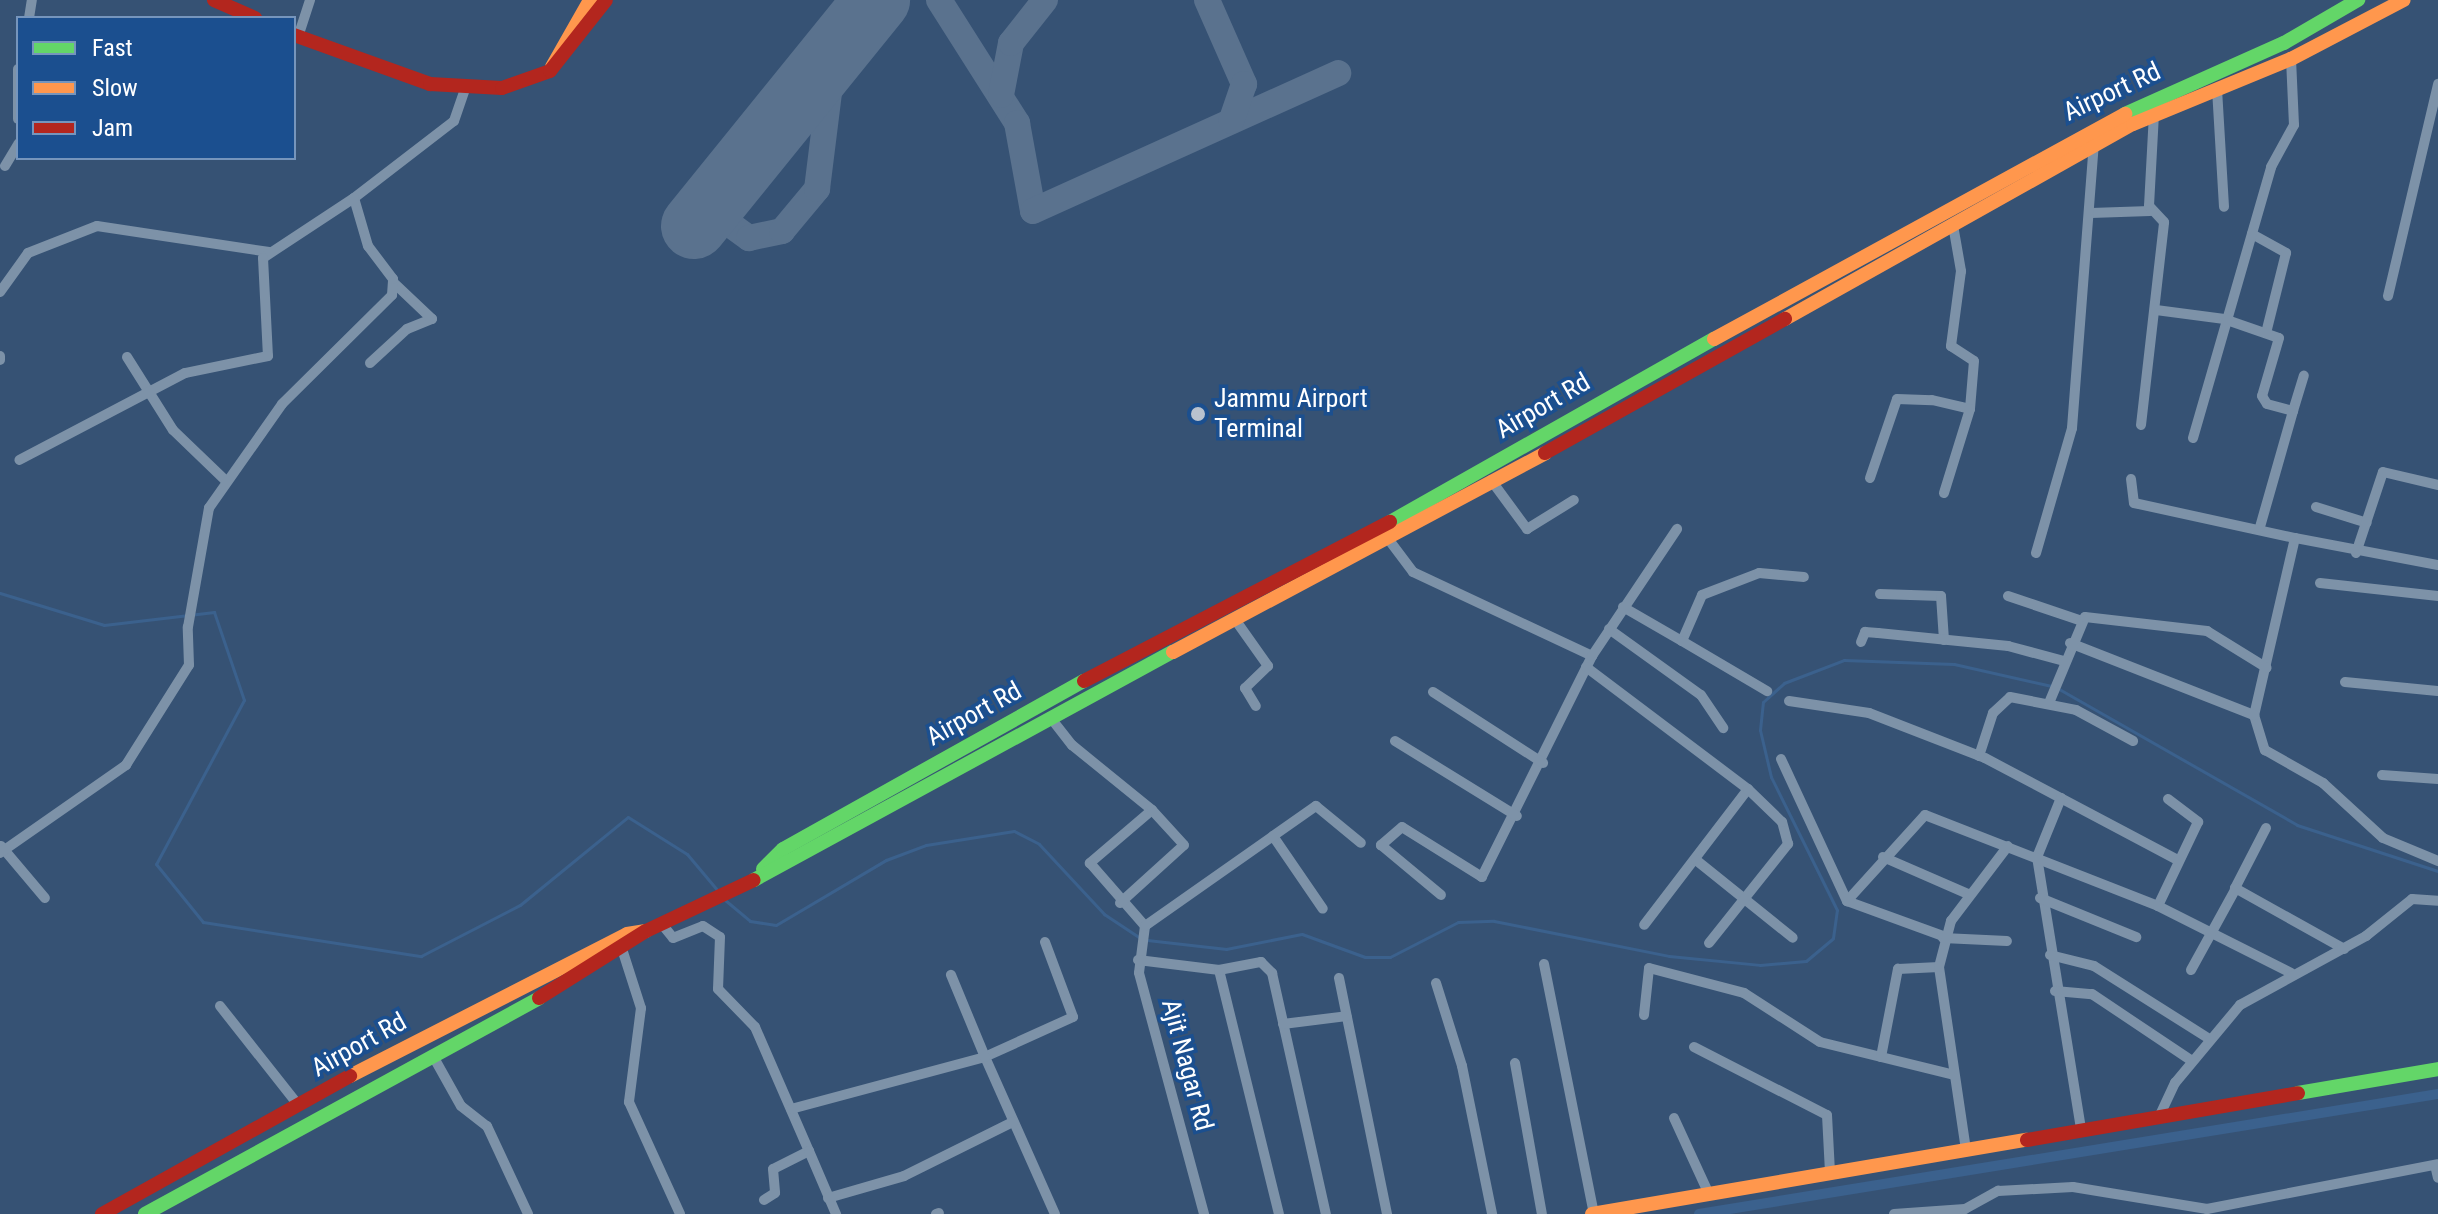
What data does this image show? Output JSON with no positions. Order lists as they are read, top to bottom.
{
  "streets": {
    "main road": ["Airport Rd"],
    "street": ["Ajit Nagar Rd"]
  },
  "places": ["Jammu Airport Terminal"],
  "legend": ["Fast", "Slow", "Jam"]
}
